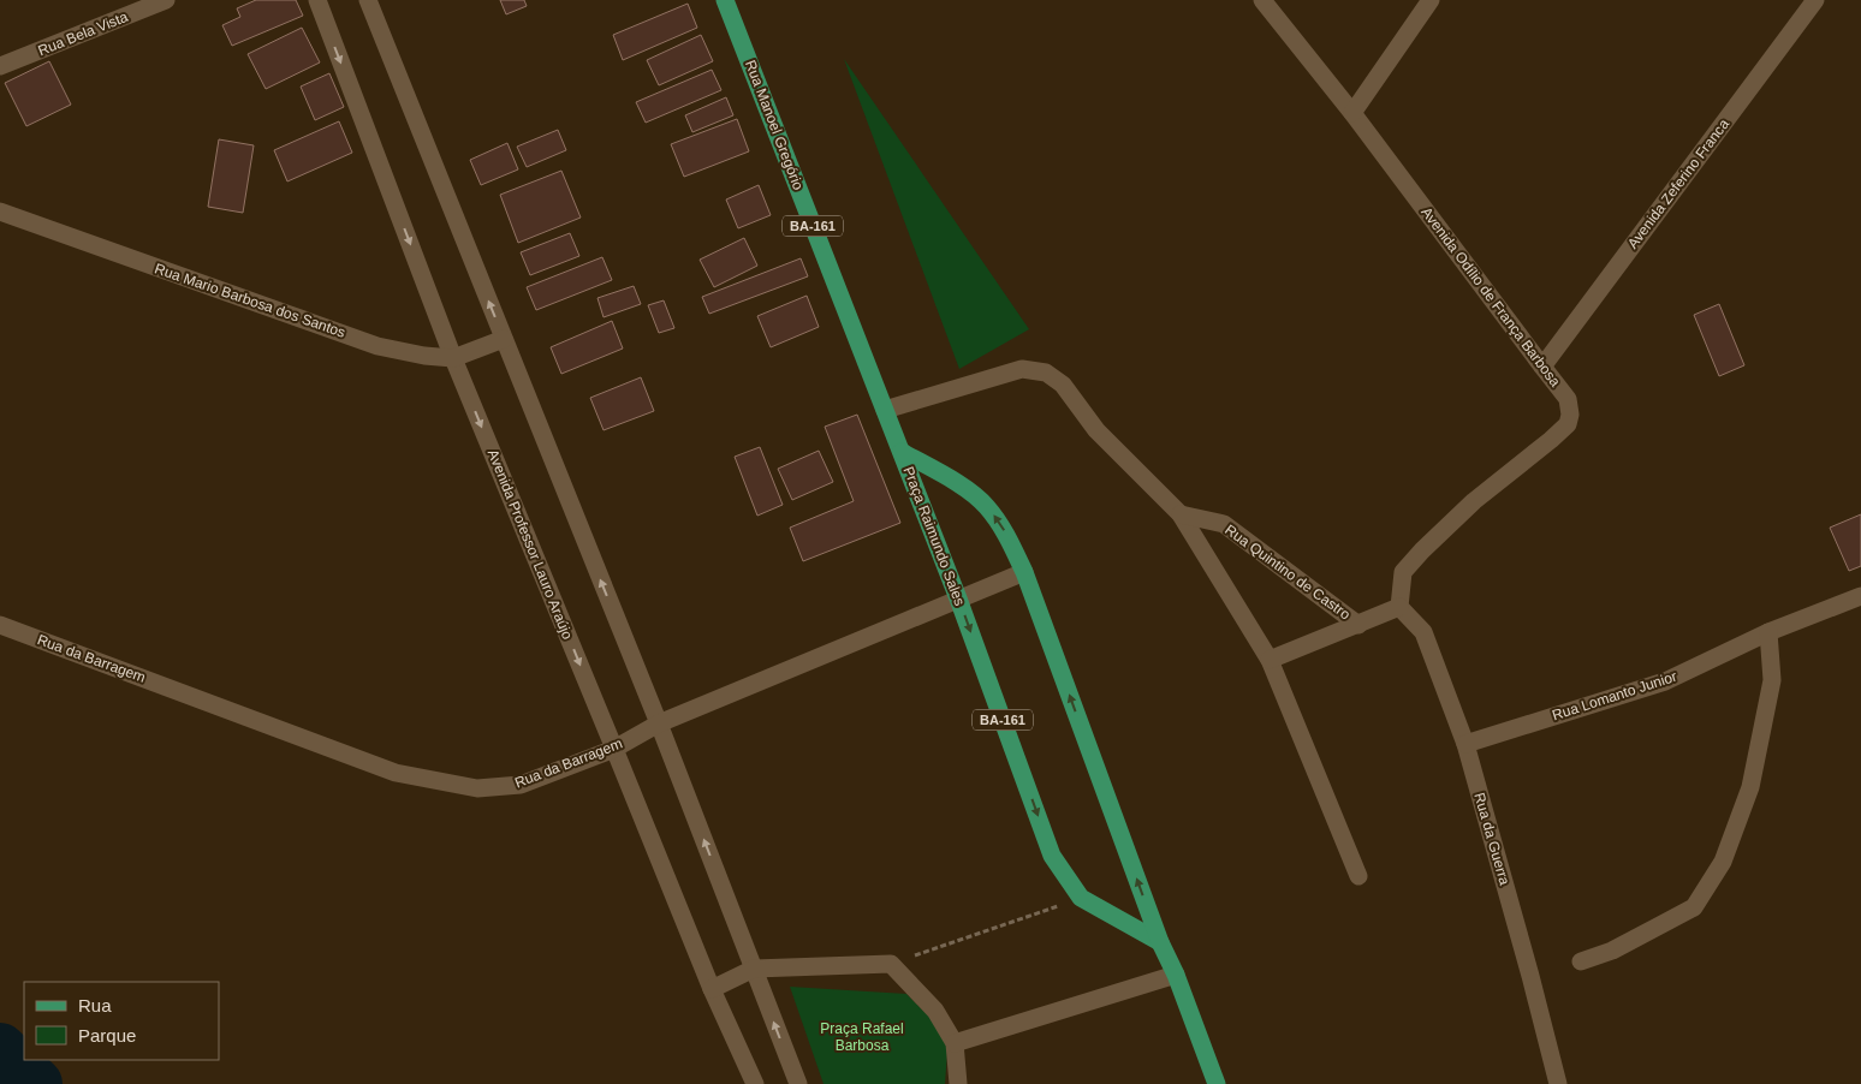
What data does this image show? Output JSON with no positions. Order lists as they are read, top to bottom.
{
  "streets": {
    "main road": ["Rua Manoel Gregório", "BA-161", "Praça Raimundo Sales"],
    "street": [
      "Rua Bela Vista",
      "Avenida Zeferino Franca",
      "Avenida Odílio de França Barbosa",
      "Rua Mario Barbosa dos Santos",
      "Avenida Professor Lauro Araújo",
      "Rua Quintino de Castro",
      "Rua da Barragem",
      "Rua Lomanto Junior",
      "Rua da Guerra"
    ]
  },
  "crossings": [
    ["Rua Manoel Gregório", "Praça Raimundo Sales"],
    ["Avenida Zeferino Franca", "Avenida Odílio de França Barbosa"],
    ["Avenida Odílio de França Barbosa", "Rua Quintino de Castro"],
    ["Avenida Odílio de França Barbosa", "Rua da Guerra"],
    ["Rua Mario Barbosa dos Santos", "Avenida Professor Lauro Araújo"],
    ["Praça Raimundo Sales", "Rua da Barragem"],
    ["Avenida Professor Lauro Araújo", "Rua da Barragem"],
    ["Rua Quintino de Castro", "Rua da Guerra"],
    ["Rua Lomanto Junior", "Rua da Guerra"]
  ],
  "parks": ["Praça Rafael Barbosa"],
  "legend": ["Rua", "Parque"]
}
